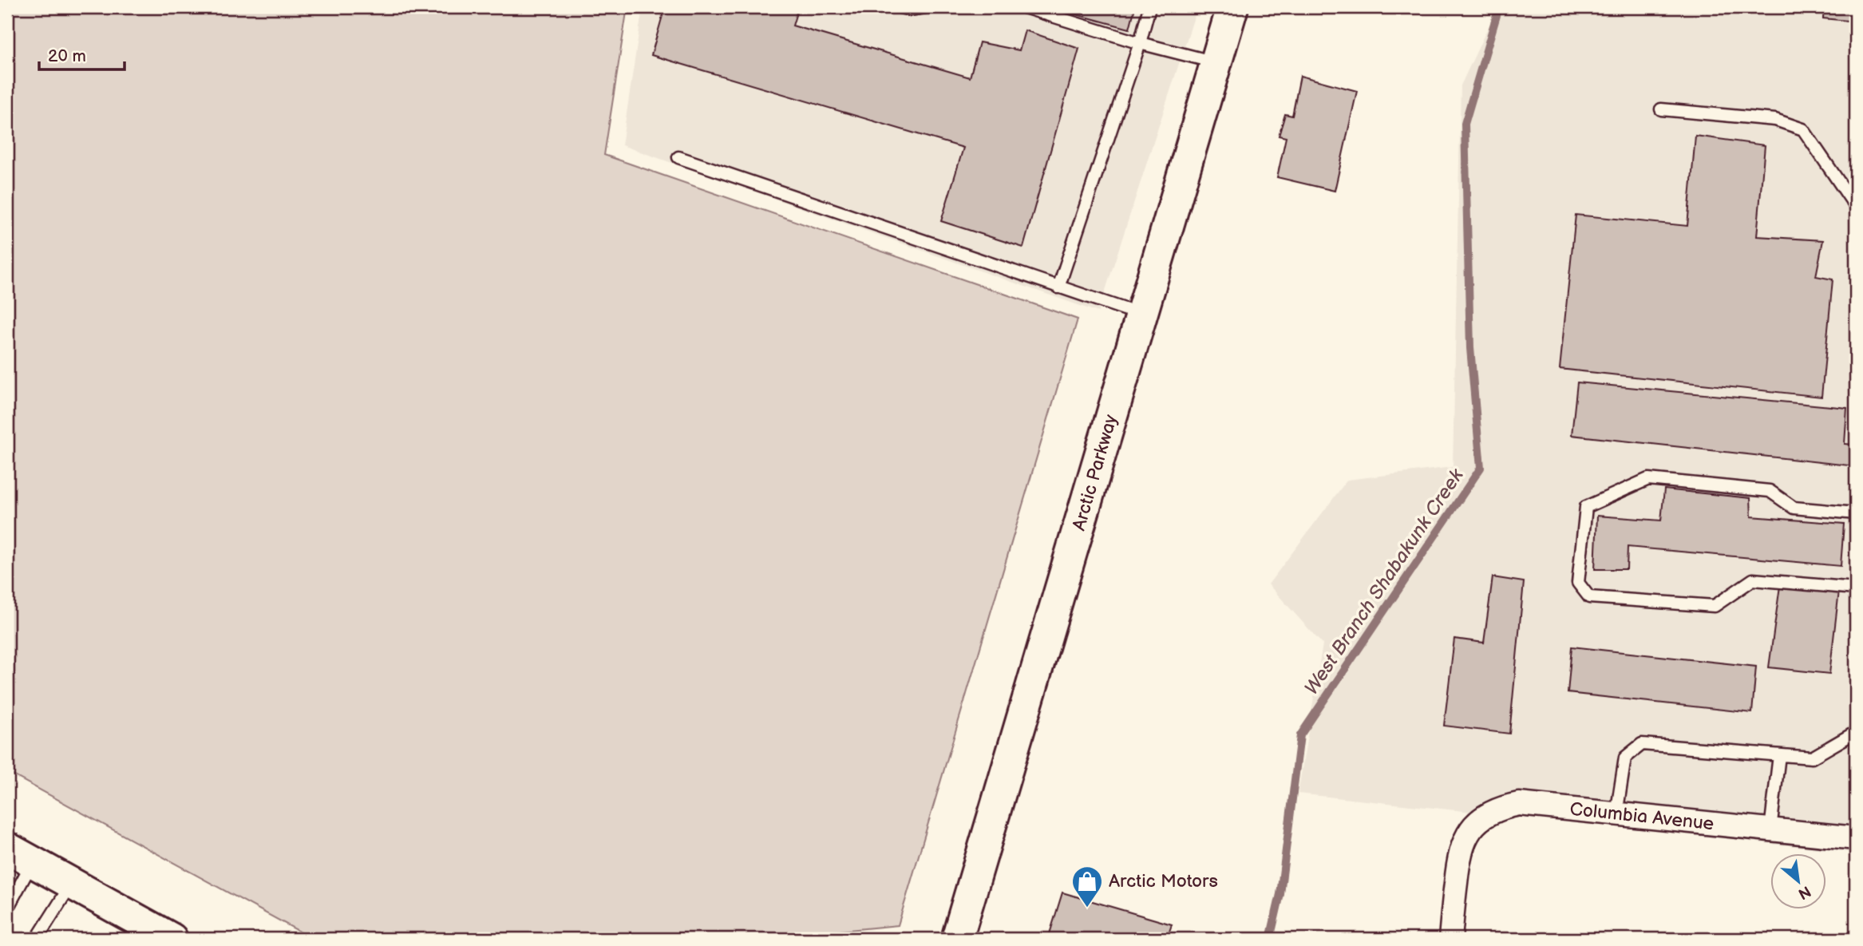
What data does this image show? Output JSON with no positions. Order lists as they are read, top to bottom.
{
  "streets": {
    "street": ["Arctic Parkway", "Columbia Avenue"]
  },
  "water": ["West Branch Shabakunk Creek"],
  "places": {
    "shop": ["Arctic Motors"]
  },
  "scale_bar": "20 m",
  "north": "bottom right"
}
